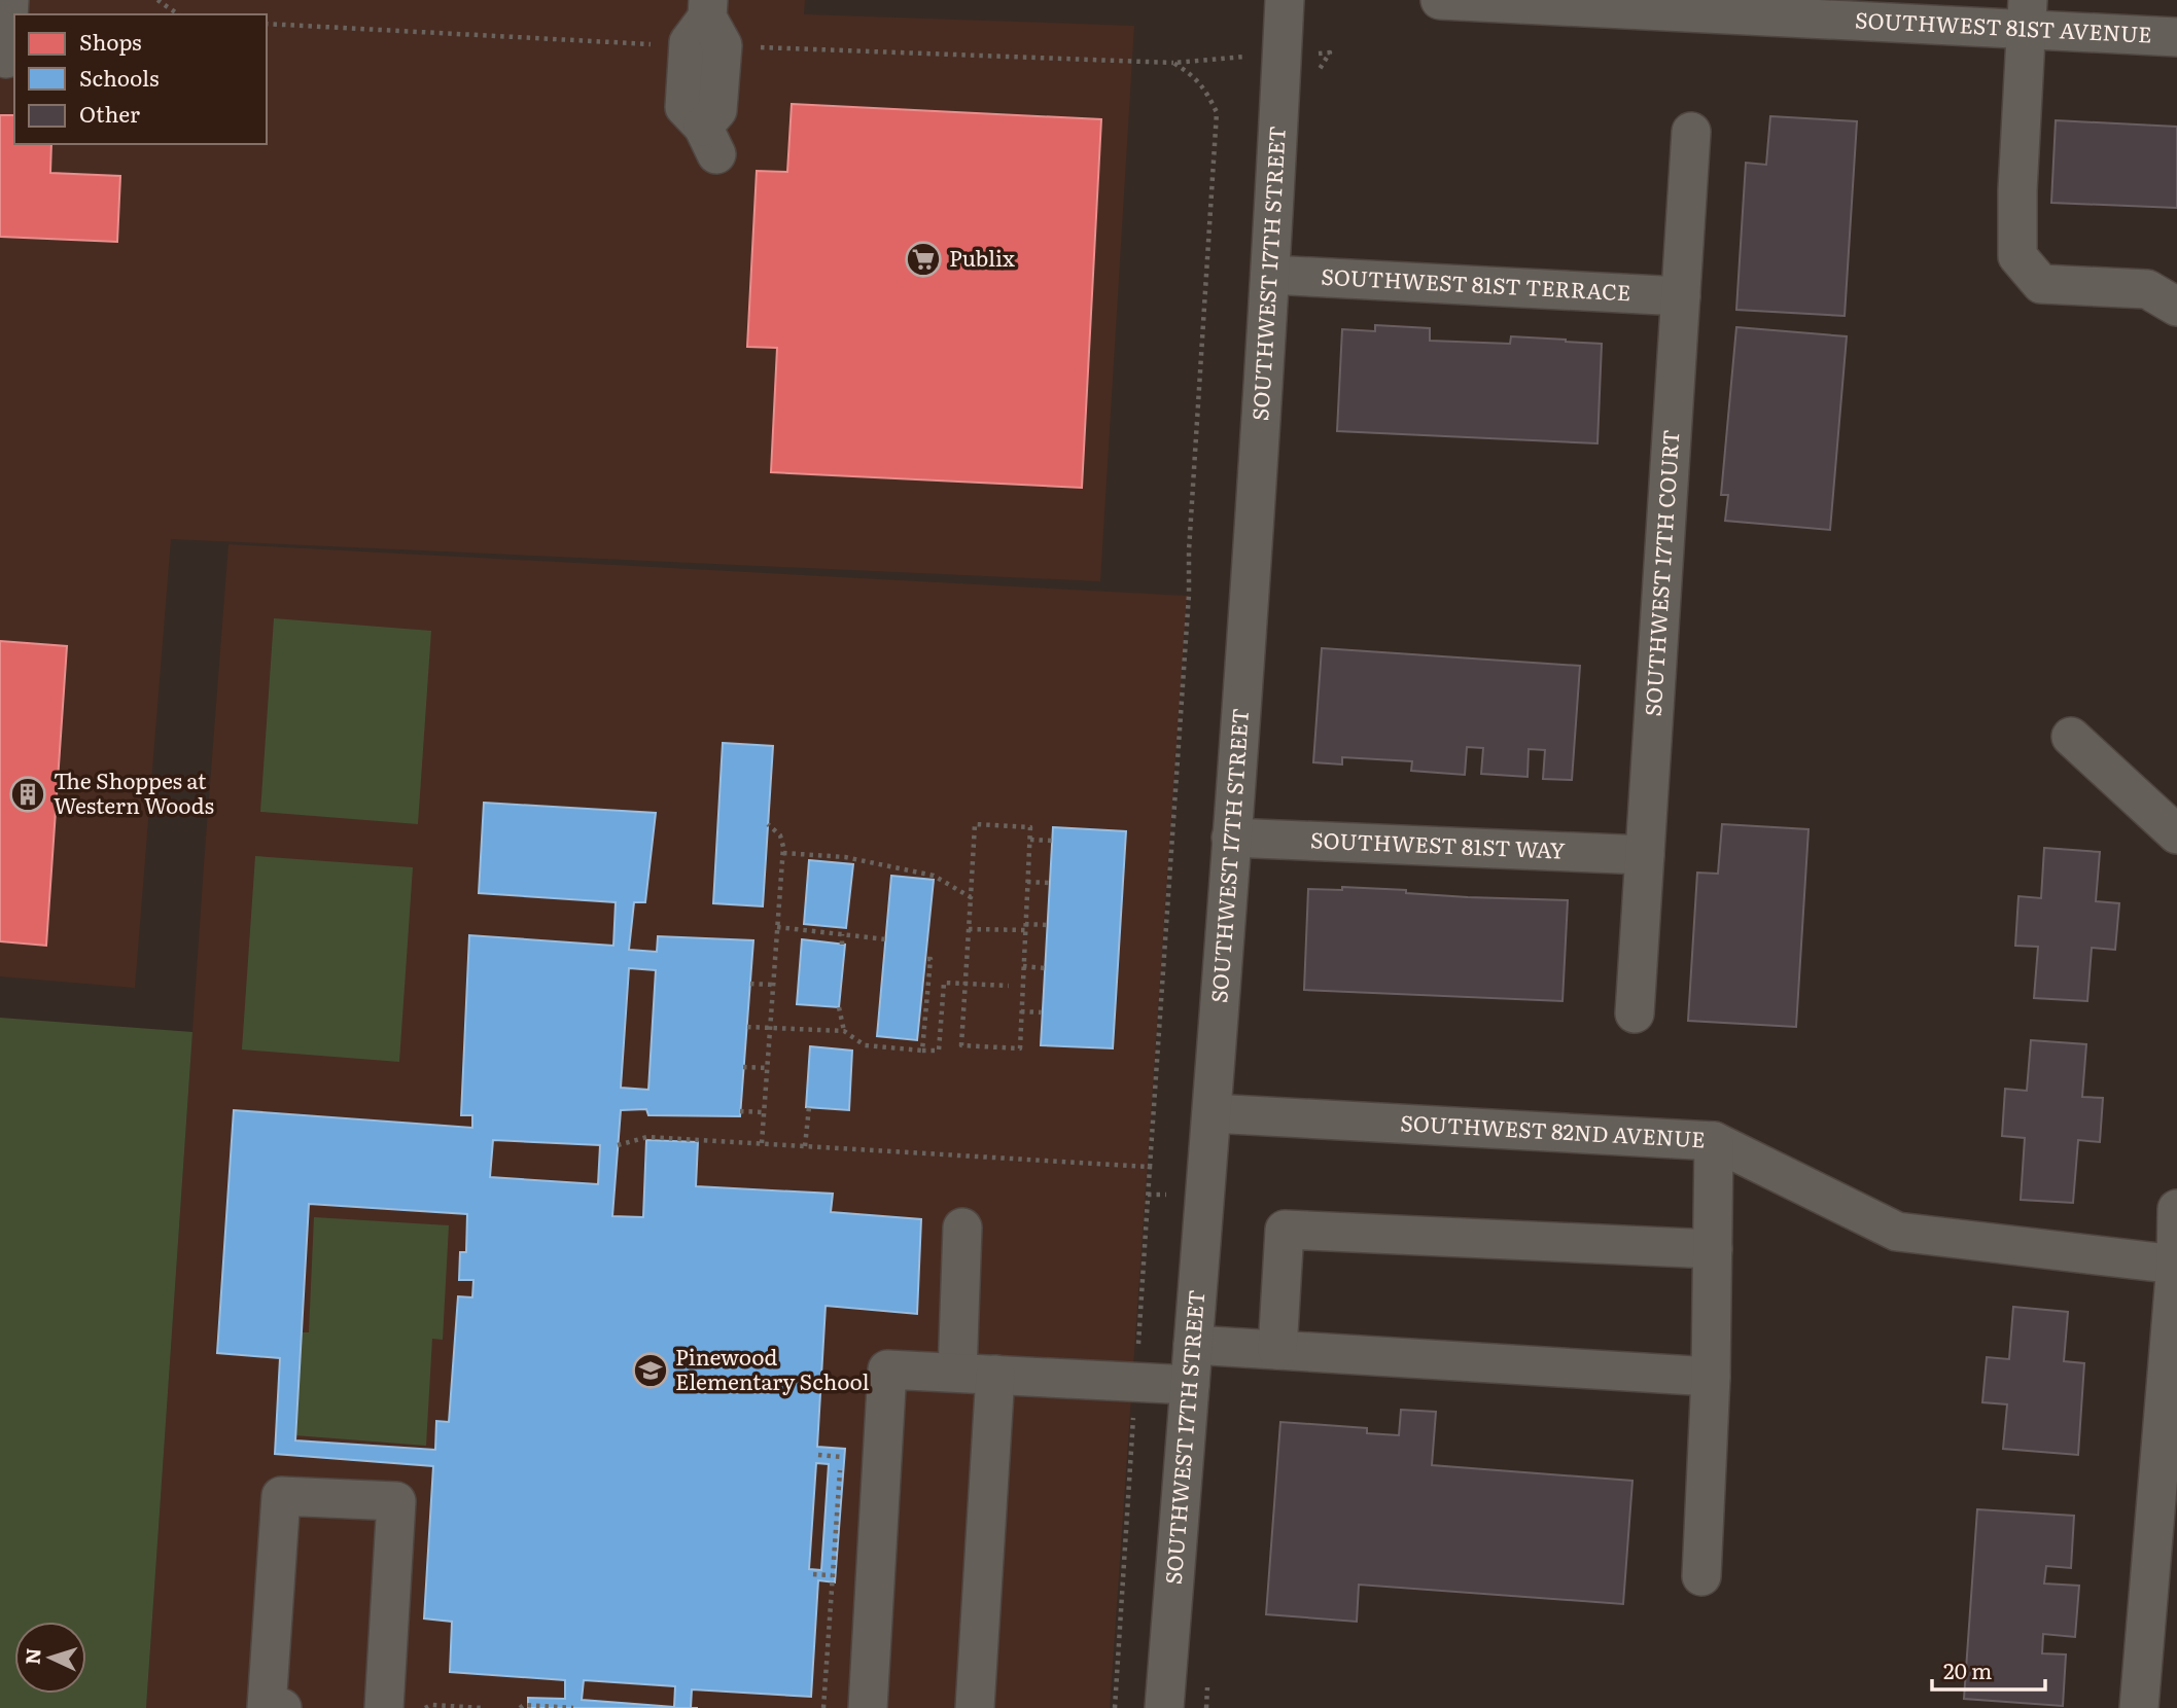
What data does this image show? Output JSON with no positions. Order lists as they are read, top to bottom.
{
  "streets": {
    "street": [
      "SOUTHWEST 81ST AVENUE",
      "SOUTHWEST 17TH STREET",
      "SOUTHWEST 81ST TERRACE",
      "SOUTHWEST 17TH COURT",
      "SOUTHWEST 81ST WAY",
      "SOUTHWEST 82ND AVENUE"
    ]
  },
  "crossings": [
    ["SOUTHWEST 17TH STREET", "SOUTHWEST 81ST TERRACE"],
    ["SOUTHWEST 17TH STREET", "SOUTHWEST 81ST WAY"],
    ["SOUTHWEST 17TH STREET", "SOUTHWEST 82ND AVENUE"],
    ["SOUTHWEST 81ST TERRACE", "SOUTHWEST 17TH COURT"],
    ["SOUTHWEST 17TH COURT", "SOUTHWEST 81ST WAY"]
  ],
  "places": {
    "supermarket": ["Publix"],
    "building": ["The Shoppes at Western Woods"],
    "school or university": ["Pinewood Elementary School"]
  },
  "legend": ["Shops", "Schools", "Other"],
  "scale_bar": "20 m",
  "north": "left"
}
